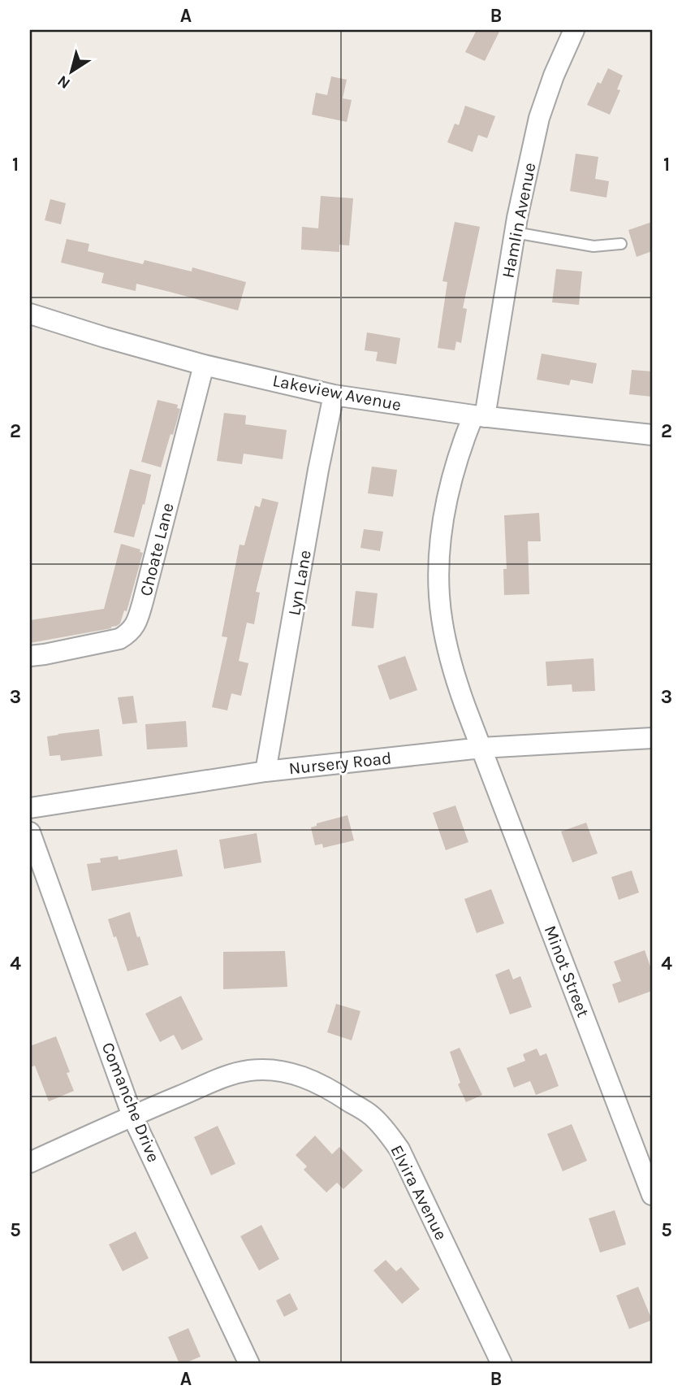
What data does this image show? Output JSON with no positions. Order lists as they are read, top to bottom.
{
  "streets": {
    "street": [
      "Hamlin Avenue",
      "Lakeview Avenue",
      "Choate Lane",
      "Lyn Lane",
      "Nursery Road",
      "Minot Street",
      "Comanche Drive",
      "Elvira Avenue"
    ]
  },
  "crossings": [
    ["Hamlin Avenue", "Lakeview Avenue"],
    ["Hamlin Avenue", "Nursery Road"],
    ["Hamlin Avenue", "Minot Street"],
    ["Lakeview Avenue", "Choate Lane"],
    ["Lakeview Avenue", "Lyn Lane"],
    ["Lyn Lane", "Nursery Road"],
    ["Nursery Road", "Minot Street"],
    ["Comanche Drive", "Elvira Avenue"]
  ],
  "north": "bottom left",
  "grid": {
    "columns": ["A", "B"],
    "rows": [
      "1",
      "2",
      "3",
      "4",
      "5"
    ]
  }
}
